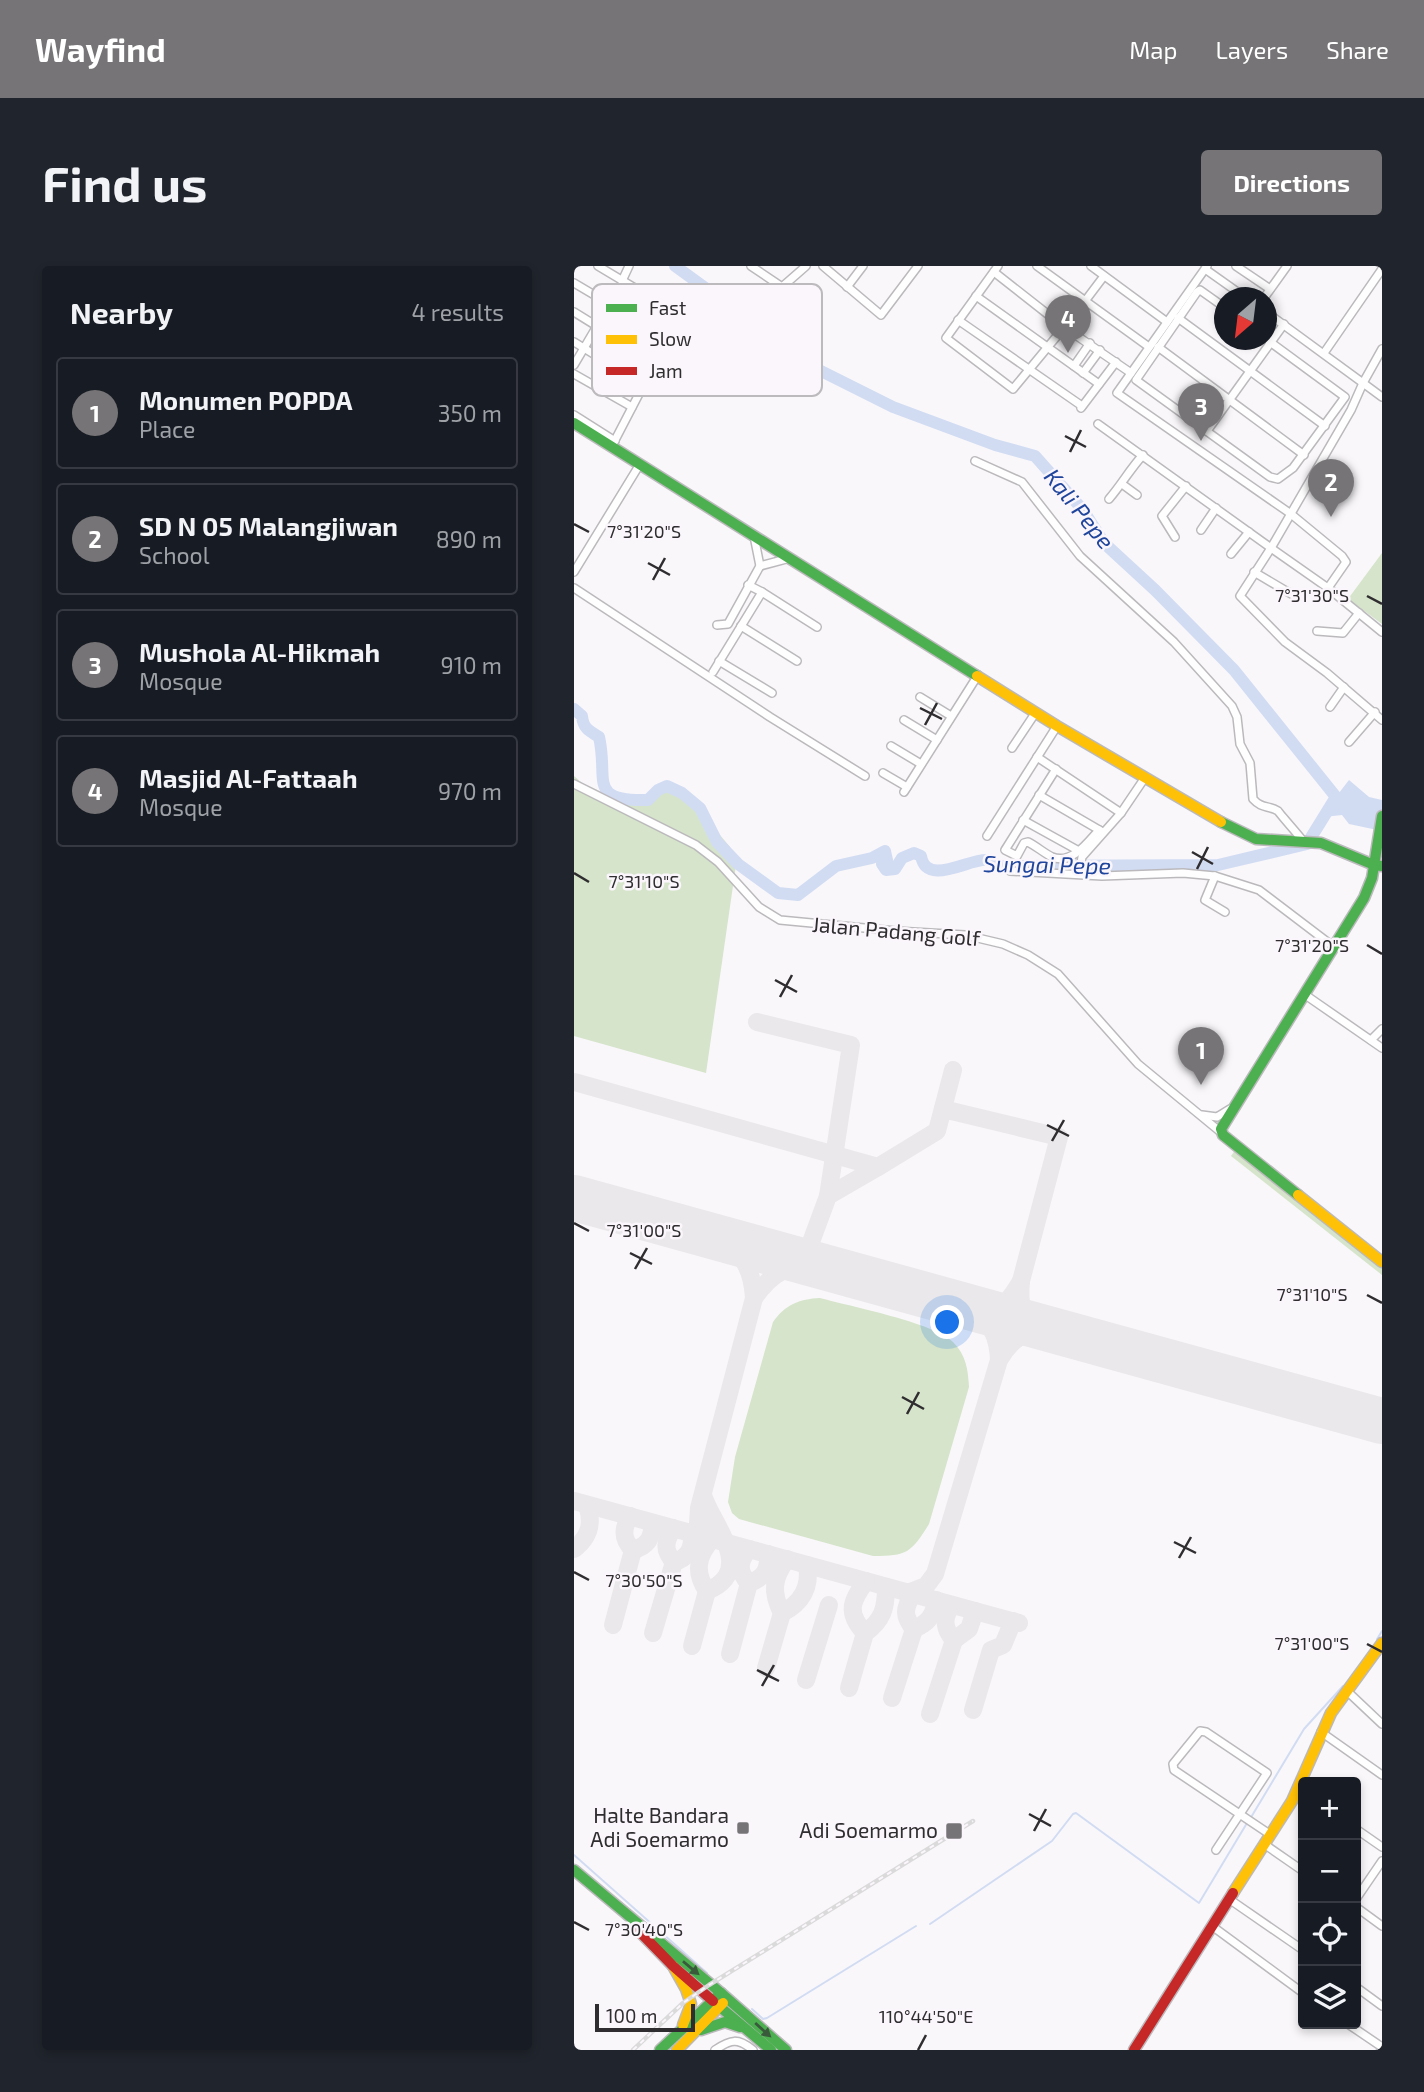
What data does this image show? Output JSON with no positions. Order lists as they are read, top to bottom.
{
  "streets": {
    "street": ["Jalan Padang Golf"]
  },
  "water": ["Kali Pepe", "Sungai Pepe"],
  "places": {
    "transit": ["Halte Bandara Adi Soemarmo", "Adi Soemarmo"]
  },
  "legend": ["Fast", "Slow", "Jam"],
  "scale_bar": "100 m",
  "north": "bottom left",
  "page": {
    "header": "Wayfind",
    "nav": ["Map", "Layers", "Share"],
    "buttons": "Directions",
    "title": "Find us",
    "heading": ["Nearby", "4 results"],
    "pins": [
      "4",
      "3",
      "2",
      "1"
    ],
    "list": [
      {
        "mark": "1",
        "name": "Monumen POPDA",
        "note": "Place",
        "value": "350 m"
      },
      {
        "mark": "2",
        "name": "SD N 05 Malangjiwan",
        "note": "School",
        "value": "890 m"
      },
      {
        "mark": "3",
        "name": "Mushola Al-Hikmah",
        "note": "Mosque",
        "value": "910 m"
      },
      {
        "mark": "4",
        "name": "Masjid Al-Fattaah",
        "note": "Mosque",
        "value": "970 m"
      }
    ],
    "map_buttons": ["+", "−"],
    "scale": "100 m"
  },
  "coordinates": [
    "7°31'20\"S",
    "7°31'30\"S",
    "7°31'10\"S",
    "7°31'00\"S",
    "7°30'50\"S",
    "7°30'40\"S",
    "110°44'50\"E"
  ]
}
